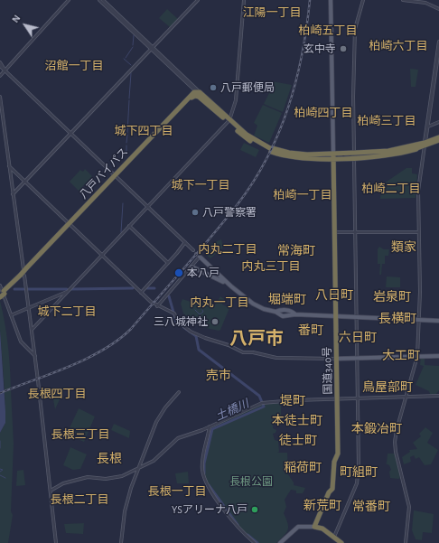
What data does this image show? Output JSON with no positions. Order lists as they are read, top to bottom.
{
  "streets": {
    "highway": ["八戸バイパス", "国道340号"]
  },
  "districts": [
    "江陽一丁目",
    "柏崎五丁目",
    "柏崎六丁目",
    "沼館一丁目",
    "柏崎四丁目",
    "柏崎三丁目",
    "城下四丁目",
    "城下一丁目",
    "柏崎二丁目",
    "柏崎一丁目",
    "類家",
    "内丸二丁目",
    "常海町",
    "内丸三丁目",
    "八日町",
    "岩泉町",
    "堀端町",
    "内丸一丁目",
    "城下二丁目",
    "長横町",
    "番町",
    "六日町",
    "八戸市",
    "大工町",
    "売市",
    "鳥屋部町",
    "長根四丁目",
    "堤町",
    "本徒士町",
    "本鍛冶町",
    "長根三丁目",
    "徒士町",
    "長根",
    "稲荷町",
    "町組町",
    "長根一丁目",
    "長根二丁目",
    "新荒町",
    "常番町"
  ],
  "water": ["土橋川"],
  "parks": ["長根公園"],
  "places": [
    "玄中寺",
    "八戸郵便局",
    "八戸警察署",
    "本八戸",
    "三八城神社",
    "YSアリーナ八戸"
  ],
  "north": "top left"
}
